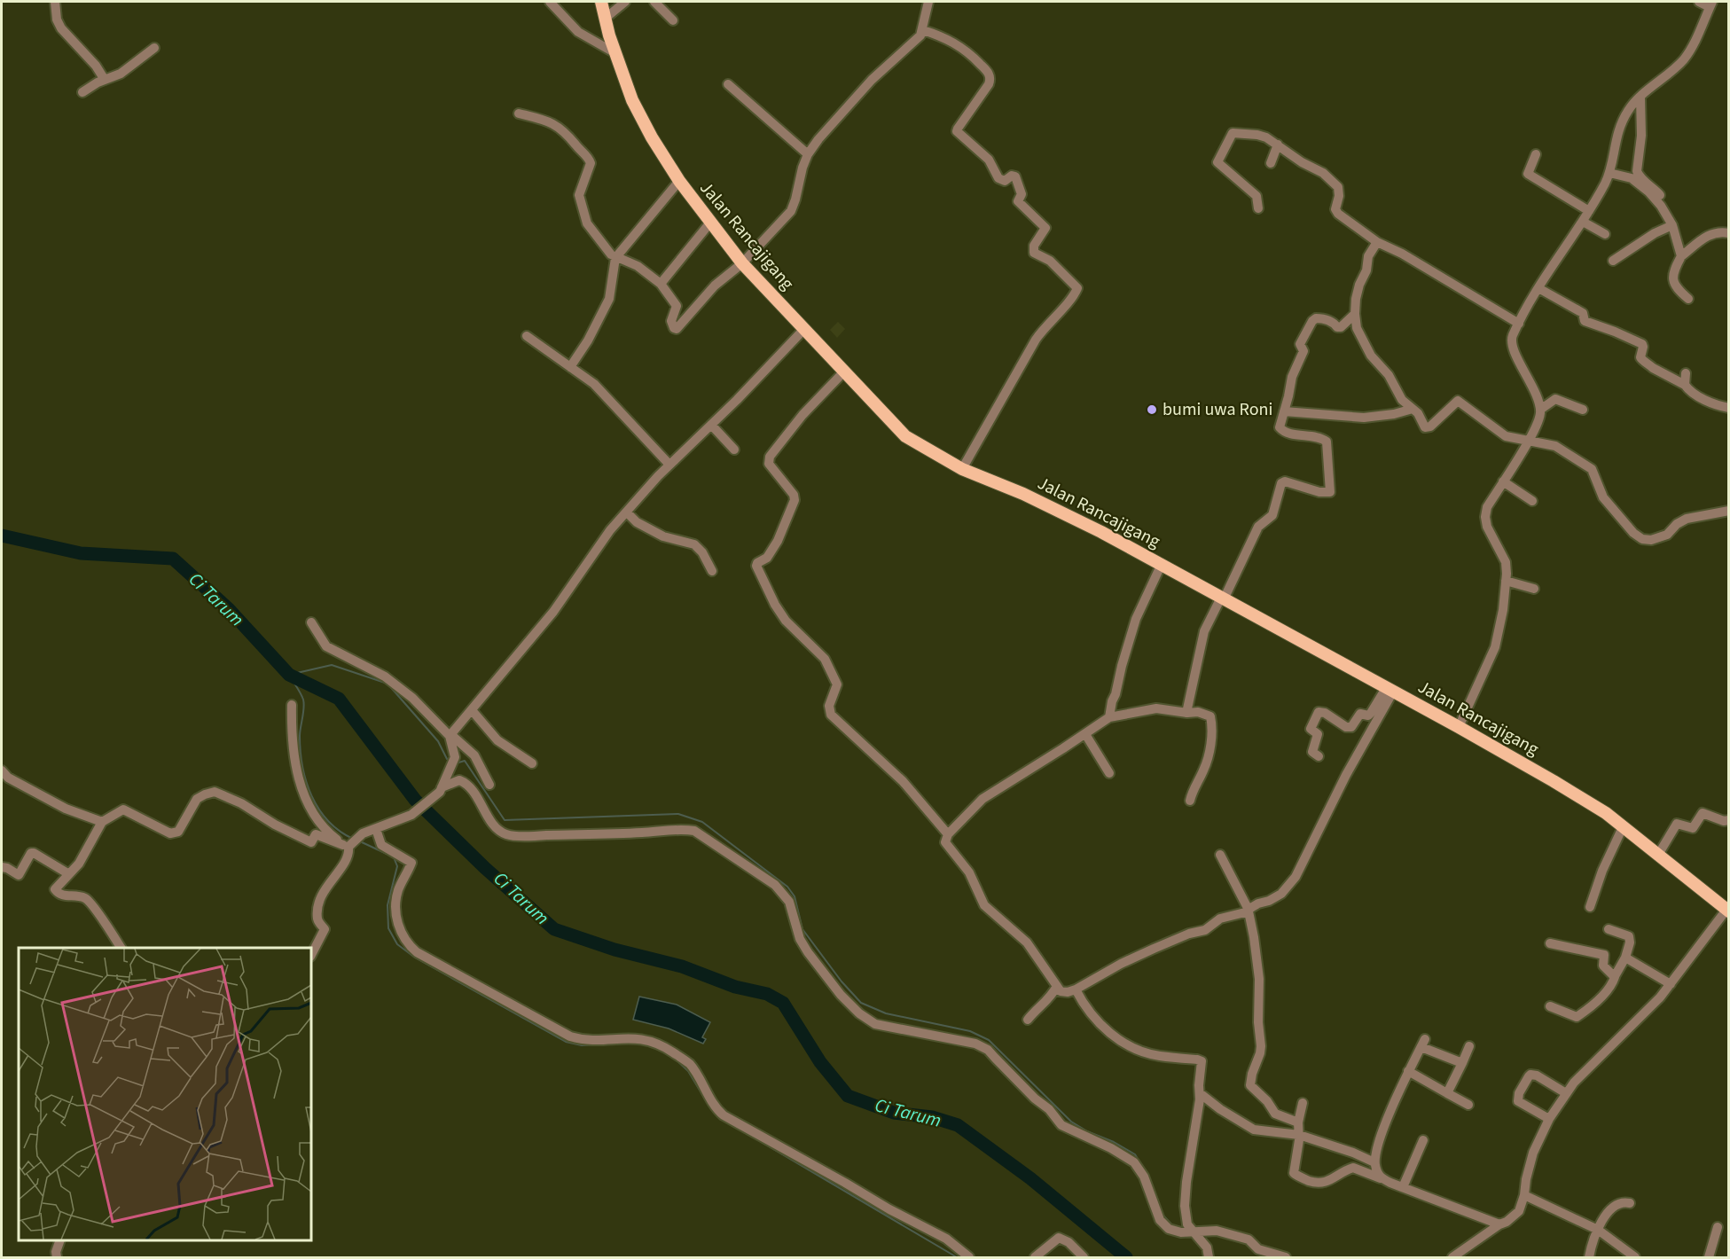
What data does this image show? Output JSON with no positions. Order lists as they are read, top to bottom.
{
  "streets": {
    "main road": ["Jalan Rancajigang"]
  },
  "water": ["Ci Tarum"],
  "places": ["bumi uwa Roni"]
}
